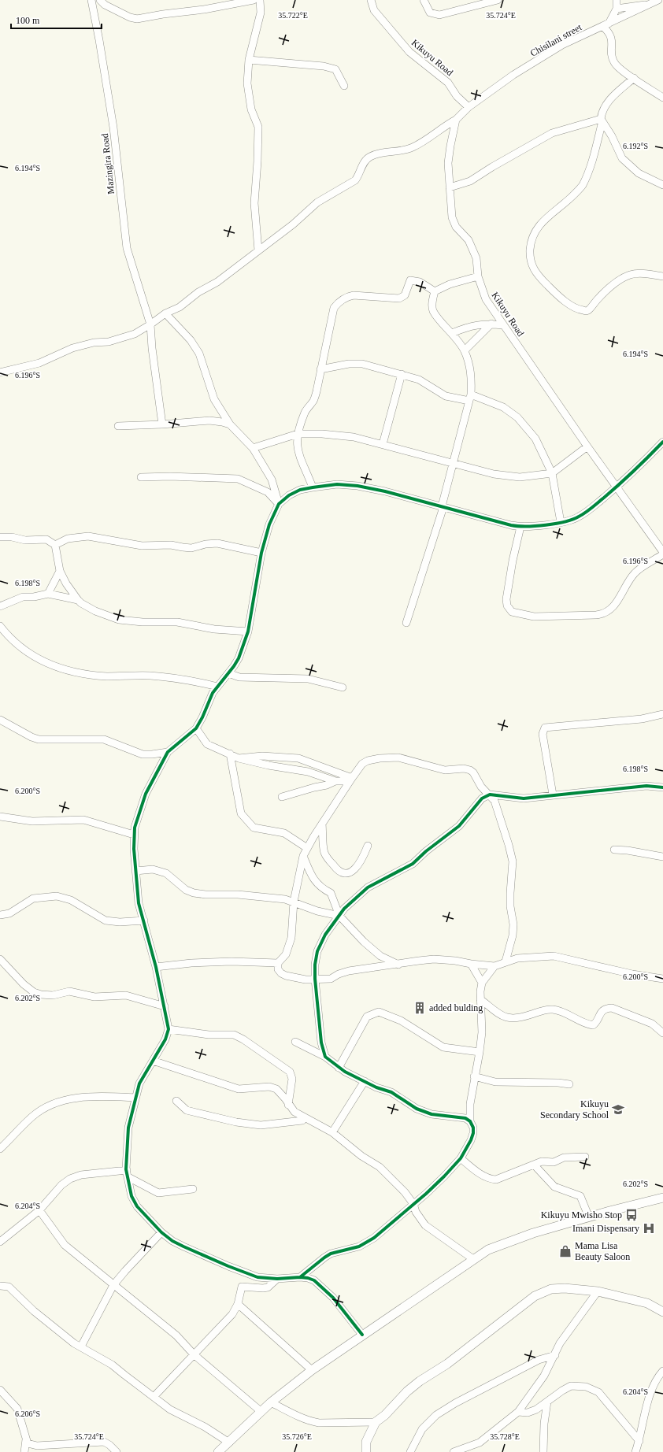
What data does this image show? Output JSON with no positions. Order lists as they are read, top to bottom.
{
  "streets": {
    "street": ["Chisilani street", "Kikuyu Road", "Mazingira Road"]
  },
  "crossings": [
    ["Chisilani street", "Kikuyu Road"]
  ],
  "places": {
    "building": ["added bulding"],
    "school or university": ["Kikuyu Secondary School"],
    "bus stop": ["Kikuyu Mwisho Stop"],
    "hospital": ["Imani Dispensary"],
    "shop": ["Mama Lisa Beauty Saloon"]
  },
  "scale_bar": "100 m",
  "coordinates": [
    "35.722°E",
    "35.724°E",
    "6.192°S",
    "6.194°S",
    "6.196°S",
    "6.198°S",
    "6.200°S",
    "6.202°S",
    "6.204°S",
    "6.206°S",
    "35.726°E",
    "35.728°E"
  ]
}
